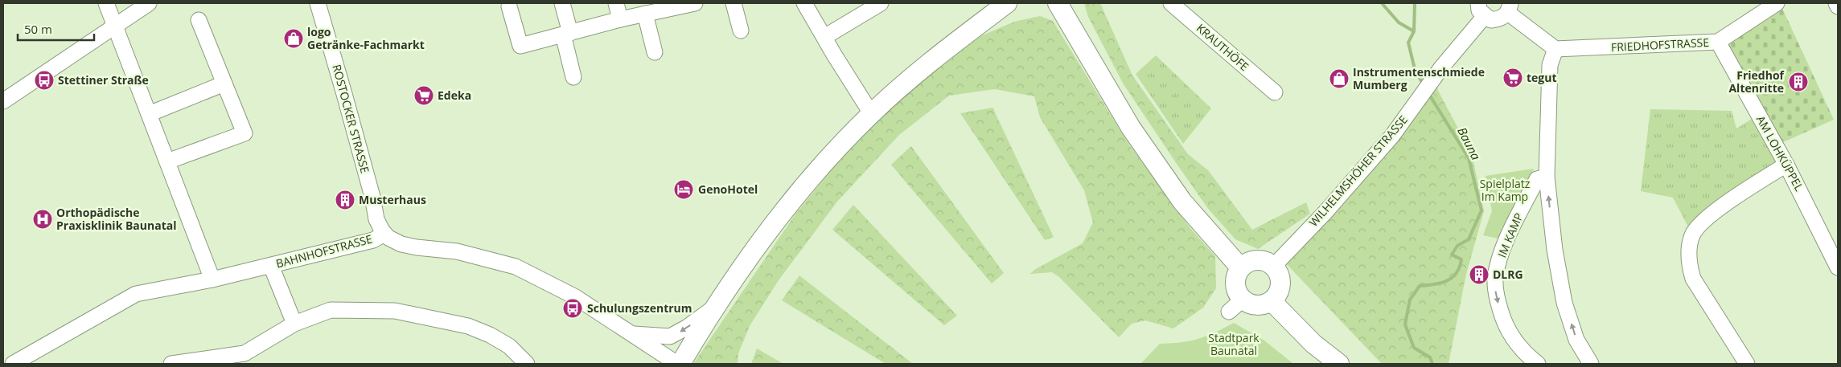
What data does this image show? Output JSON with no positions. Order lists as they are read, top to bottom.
{
  "streets": {
    "street": [
      "FRIEDHOFSTRASSE",
      "KRAUTHÖFE",
      "ROSTOCKER STRASSE",
      "AM LOHKÜPPEL",
      "WILHELMSHÖHER STRASSE",
      "IM KAMP",
      "BAHNHOFSTRASSE"
    ]
  },
  "crossings": [
    ["FRIEDHOFSTRASSE", "AM LOHKÜPPEL"],
    ["ROSTOCKER STRASSE", "BAHNHOFSTRASSE"]
  ],
  "water": ["Bauna"],
  "parks": ["Spielplatz Im Kamp", "Stadtpark Baunatal"],
  "places": {
    "shop": ["logo Getränke-Fachmarkt", "Instrumentenschmiede Mumberg"],
    "supermarket": ["tegut", "Edeka"],
    "bus stop": ["Stettiner Straße", "Schulungszentrum"],
    "building": ["Friedhof Altenritte", "Musterhaus", "DLRG"],
    "hotel": ["GenoHotel"],
    "hospital": ["Orthopädische Praxisklinik Baunatal"]
  },
  "scale_bar": "50 m"
}
